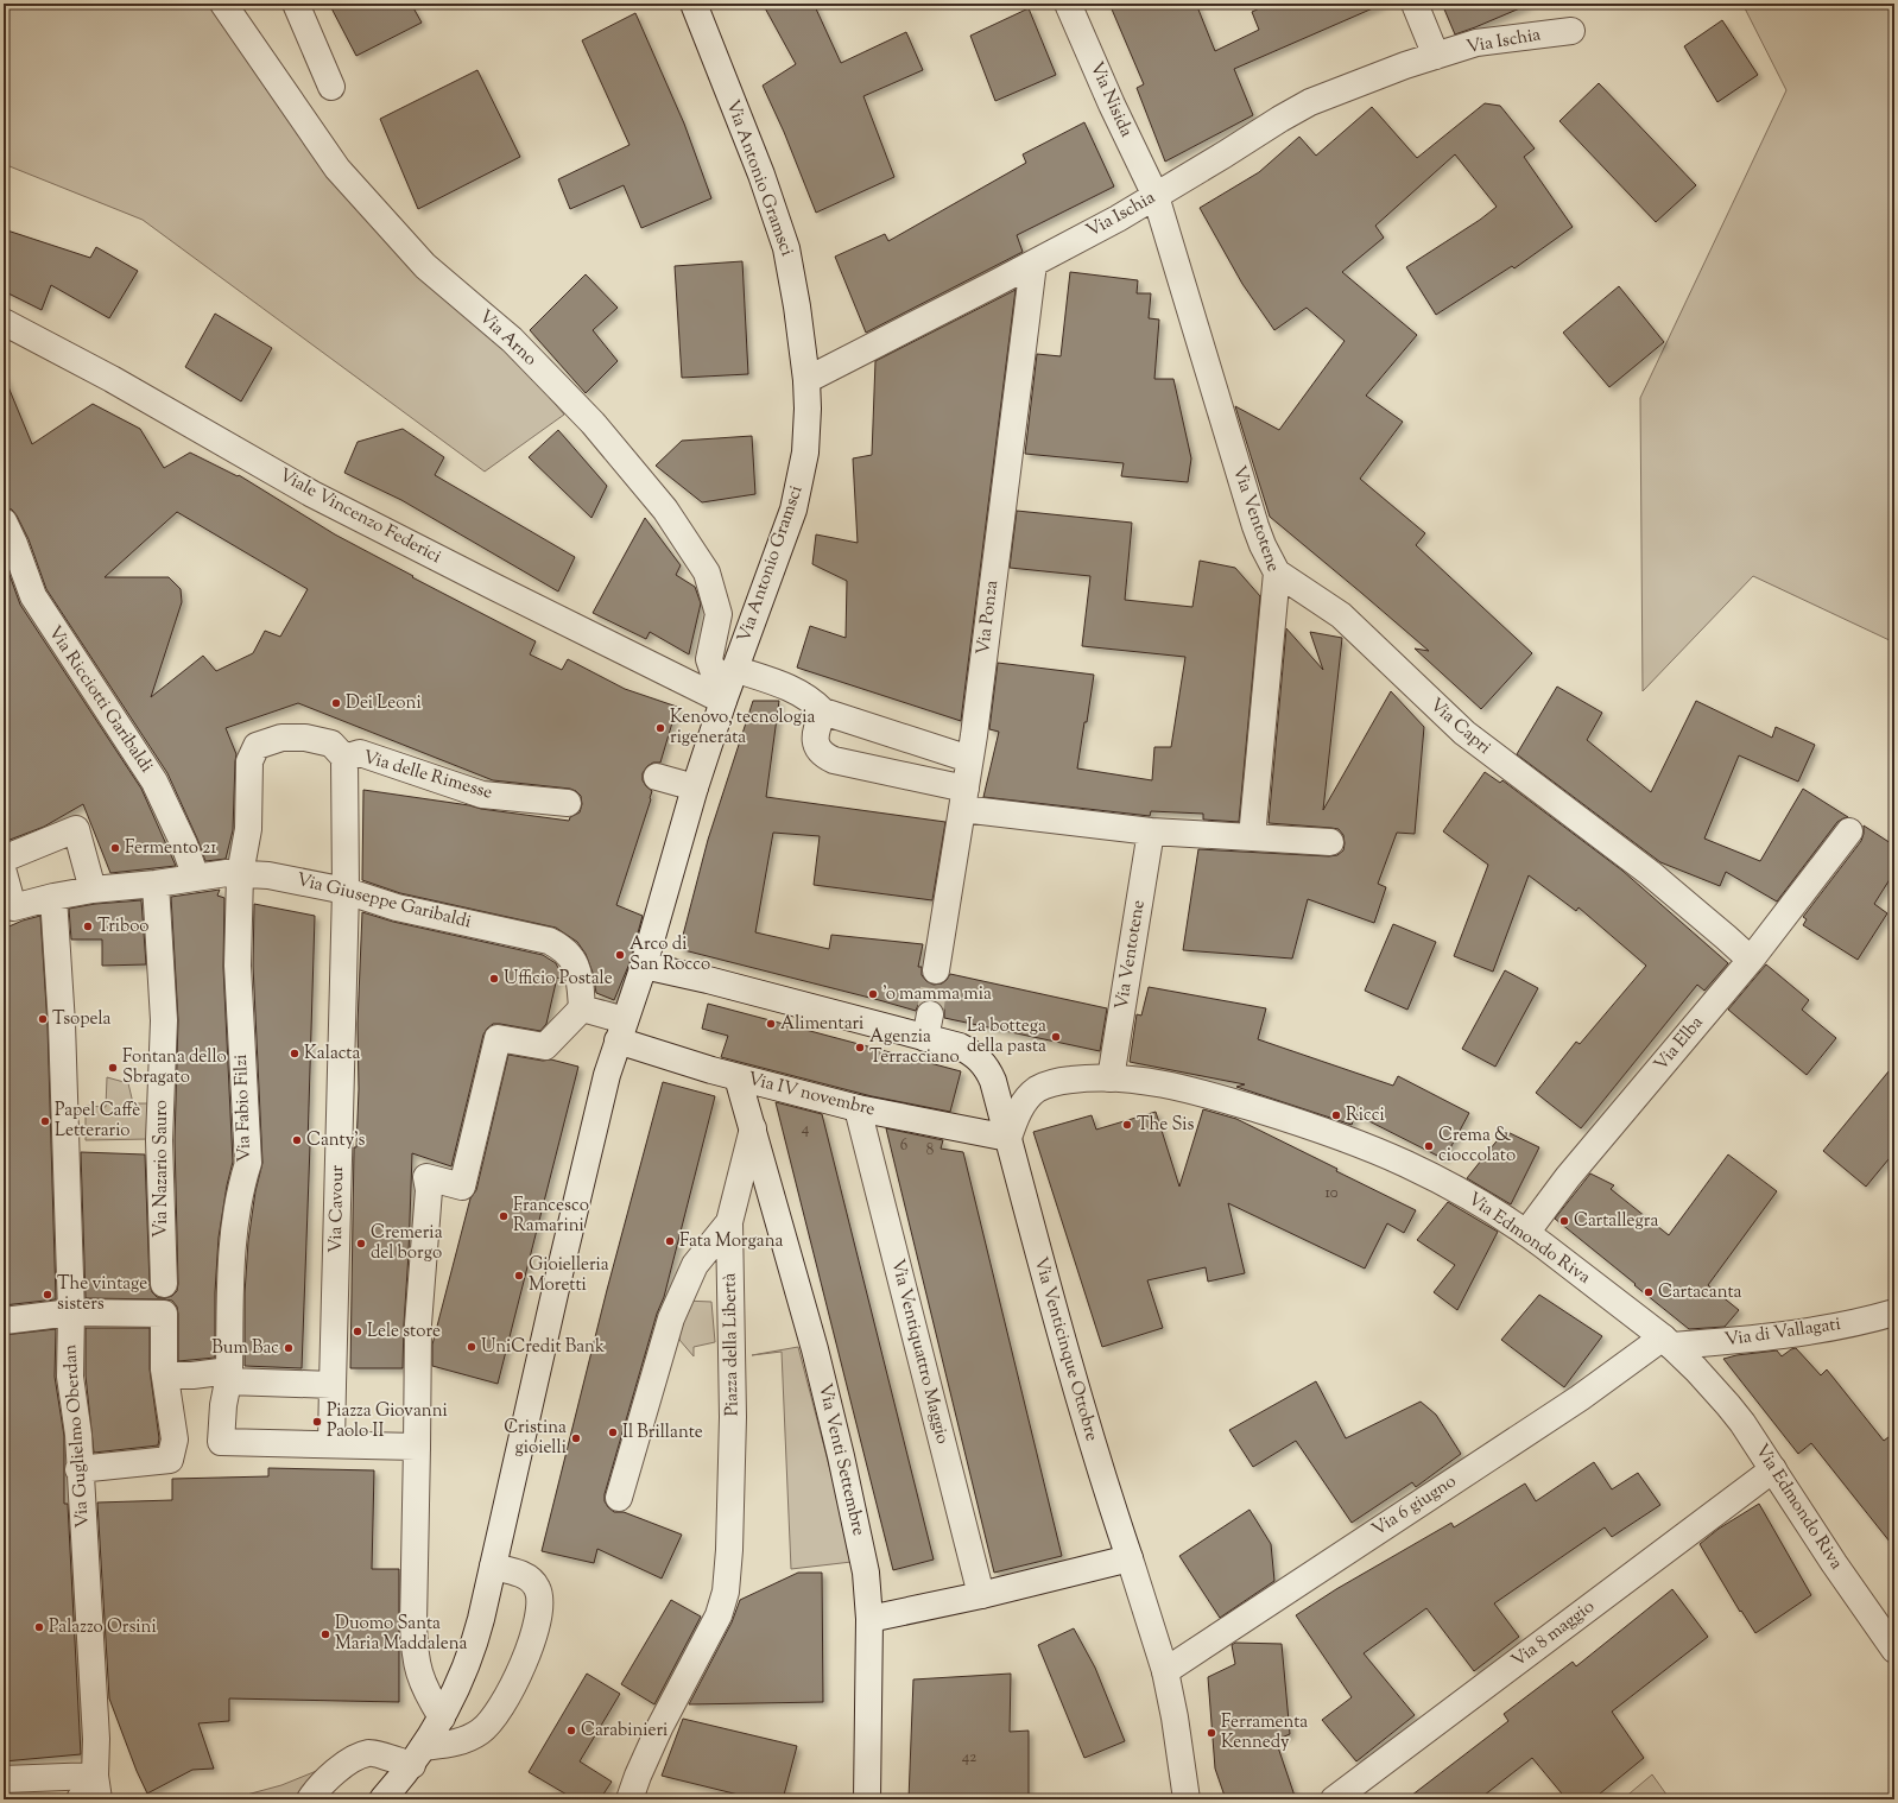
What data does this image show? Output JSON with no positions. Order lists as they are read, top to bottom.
{
  "streets": {
    "street": [
      "Via Ischia",
      "Via Nisida",
      "Via Antonio Gramsci",
      "Via Arno",
      "Viale Vincenzo Federici",
      "Via Ventotene",
      "Via Ponza",
      "Via Ricciotti Garibaldi",
      "Via Capri",
      "Via delle Rimesse",
      "Via Giuseppe Garibaldi",
      "Via Elba",
      "Via IV novembre",
      "Via Fabio Filzi",
      "Via Nazario Sauro",
      "Via Cavour",
      "Via Edmondo Riva",
      "Via di Vallagati",
      "Piazza della Libertà",
      "Via Venticinque Ottobre",
      "Via Ventiquattro Maggio",
      "Via Guglielmo Oberdan",
      "Via Venti Settembre",
      "Via 6 giugno",
      "Via 8 maggio"
    ]
  },
  "crossings": [
    ["Via Ischia", "Via Nisida"],
    ["Via Ischia", "Via Antonio Gramsci"],
    ["Via Ischia", "Via Ventotene"],
    ["Via Ischia", "Via Ponza"],
    ["Via Nisida", "Via Ventotene"],
    ["Via Antonio Gramsci", "Via Arno"],
    ["Via Antonio Gramsci", "Viale Vincenzo Federici"],
    ["Via Antonio Gramsci", "Via IV novembre"],
    ["Via Antonio Gramsci", "Via Venticinque Ottobre"],
    ["Via Arno", "Viale Vincenzo Federici"],
    ["Via Ventotene", "Via Capri"],
    ["Via Ventotene", "Via Edmondo Riva"],
    ["Via Ricciotti Garibaldi", "Via Giuseppe Garibaldi"],
    ["Via Capri", "Via Elba"],
    ["Via delle Rimesse", "Via Fabio Filzi"],
    ["Via delle Rimesse", "Via Cavour"],
    ["Via Giuseppe Garibaldi", "Via Fabio Filzi"],
    ["Via Giuseppe Garibaldi", "Via Nazario Sauro"],
    ["Via Giuseppe Garibaldi", "Via Cavour"],
    ["Via Giuseppe Garibaldi", "Via Guglielmo Oberdan"],
    ["Via Elba", "Via Edmondo Riva"],
    ["Via IV novembre", "Via Edmondo Riva"],
    ["Via IV novembre", "Via Venticinque Ottobre"],
    ["Via IV novembre", "Via Ventiquattro Maggio"],
    ["Via Fabio Filzi", "Via Cavour"],
    ["Via Edmondo Riva", "Via di Vallagati"],
    ["Via Edmondo Riva", "Via Venticinque Ottobre"],
    ["Via Edmondo Riva", "Via 6 giugno"],
    ["Via Edmondo Riva", "Via 8 maggio"],
    ["Via di Vallagati", "Via 6 giugno"],
    ["Piazza della Libertà", "Via Venti Settembre"],
    ["Via Venticinque Ottobre", "Via 6 giugno"]
  ],
  "places": [
    "Dei Leoni",
    "Kenovo, tecnologia rigenerata",
    "Fermento 21",
    "Triboo",
    "Arco di San Rocco",
    "Ufficio Postale",
    "'o mamma mia",
    "Tsopela",
    "Alimentari",
    "La bottega della pasta",
    "Agenzia Terracciano",
    "Kalacta",
    "Fontana dello Sbragato",
    "Ricci",
    "Papel Caffè Letterario",
    "The Sis",
    "Canty's",
    "Crema & cioccolato",
    "Francesco Ramarini",
    "Cartallegra",
    "Fata Morgana",
    "Cremeria del borgo",
    "Gioielleria Moretti",
    "Cartacanta",
    "The vintage sisters",
    "Lele store",
    "UniCredit Bank",
    "Bum Bac",
    "Piazza Giovanni Paolo II",
    "Il Brillante",
    "Cristina gioielli",
    "Palazzo Orsini",
    "Duomo Santa Maria Maddalena",
    "Carabinieri",
    "Ferramenta Kennedy"
  ],
  "house_numbers": [
    "4",
    "6",
    "8",
    "10",
    "42"
  ]
}
